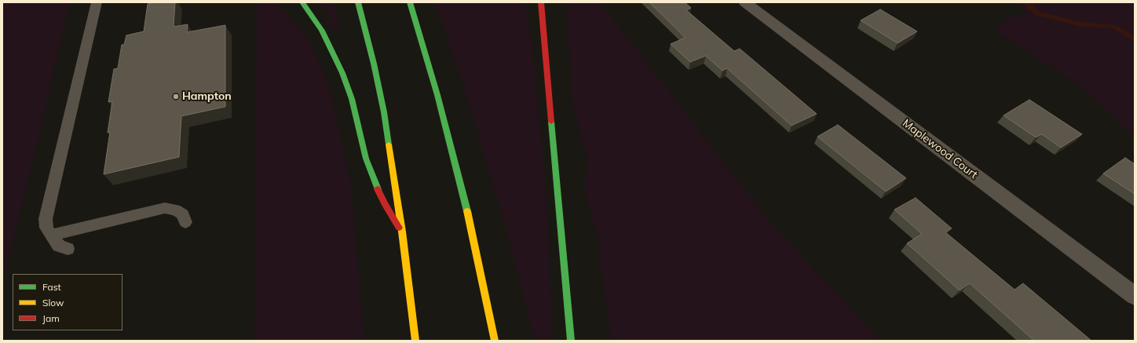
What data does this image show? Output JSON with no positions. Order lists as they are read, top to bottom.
{
  "streets": {
    "street": ["Maplewood Court"]
  },
  "places": ["Hampton"],
  "legend": ["Fast", "Slow", "Jam"]
}
